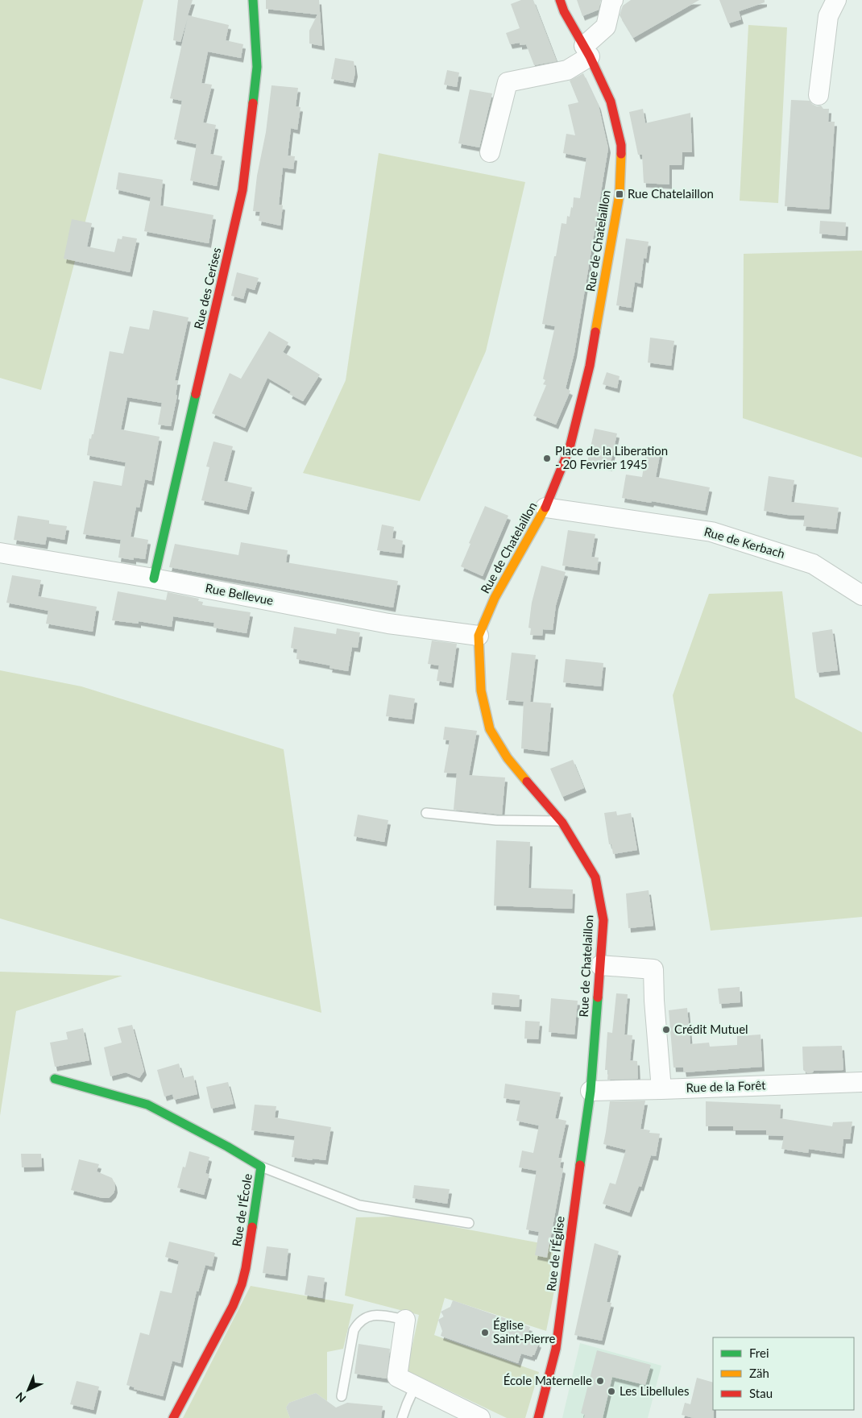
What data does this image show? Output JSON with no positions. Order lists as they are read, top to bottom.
{
  "streets": {
    "main road": [
      "Rue de Chatelaillon",
      "Rue des Cerises",
      "Rue de l'École",
      "Rue de l'Église"
    ],
    "street": ["Rue de Kerbach", "Rue Bellevue", "Rue de la Forêt"]
  },
  "crossings": [
    ["Rue de Chatelaillon", "Rue de Kerbach"],
    ["Rue de Chatelaillon", "Rue Bellevue"],
    ["Rue de Chatelaillon", "Rue de la Forêt"],
    ["Rue de Chatelaillon", "Rue de l'Église"],
    ["Rue des Cerises", "Rue Bellevue"],
    ["Rue de la Forêt", "Rue de l'Église"]
  ],
  "places": {
    "transit": ["Rue Chatelaillon"],
    "other": [
      "Place de la Liberation - 20 Fevrier 1945",
      "Crédit Mutuel",
      "Église Saint-Pierre",
      "École Maternelle",
      "Les Libellules"
    ]
  },
  "legend": ["Frei", "Zäh", "Stau"],
  "north": "bottom left"
}
